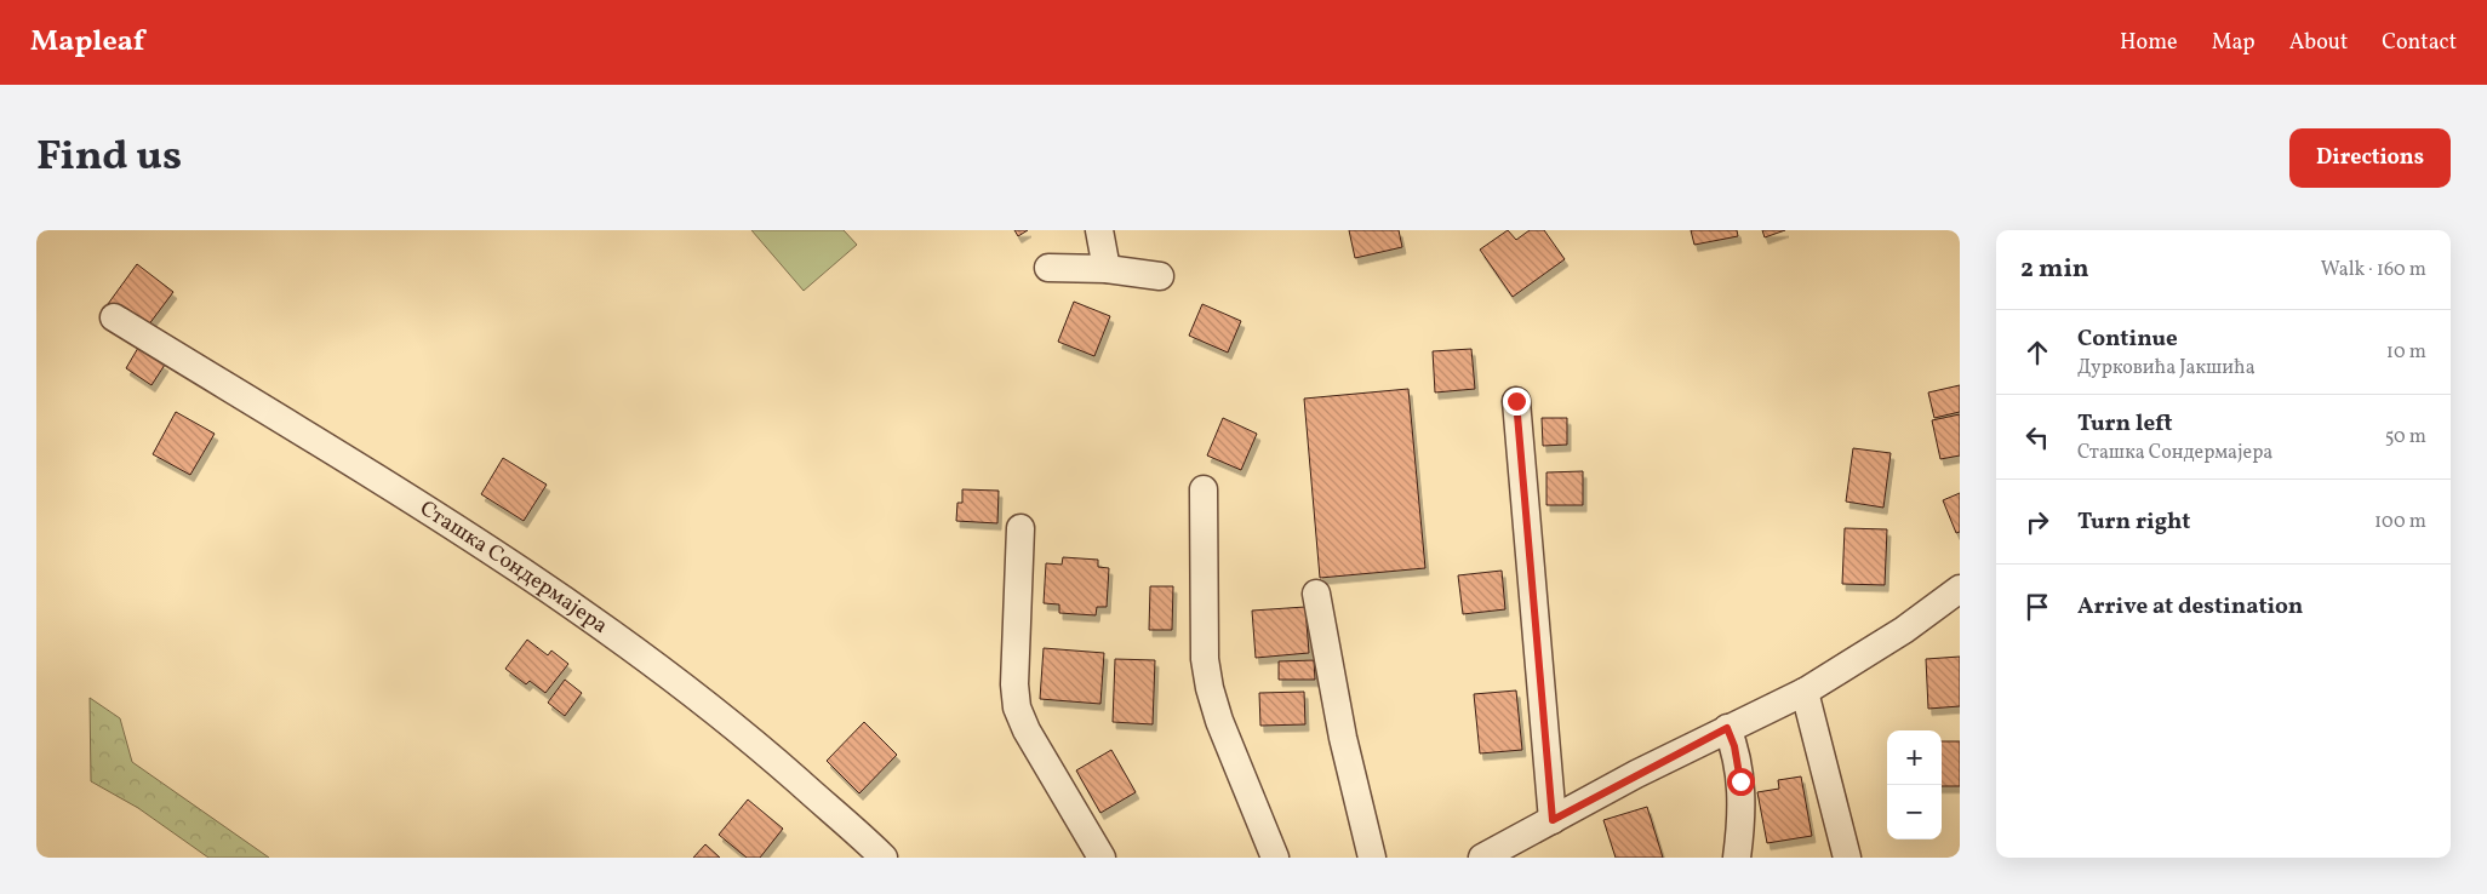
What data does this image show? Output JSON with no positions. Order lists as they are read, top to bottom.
{
  "streets": {
    "street": ["Сташка Сондермајера"]
  },
  "page": {
    "header": "Mapleaf",
    "nav": [
      "Home",
      "Map",
      "About",
      "Contact"
    ],
    "title": "Find us",
    "buttons": "Directions",
    "heading": ["2 min", "Walk · 160 m"],
    "list": [
      ["Continue", "Дурковића Јакшића", "10 m"],
      ["Turn left", "Сташка Сондермајера", "50 m"],
      ["Turn right", "100 m"],
      "Arrive at destination"
    ],
    "map_buttons": ["+", "−"]
  }
}
